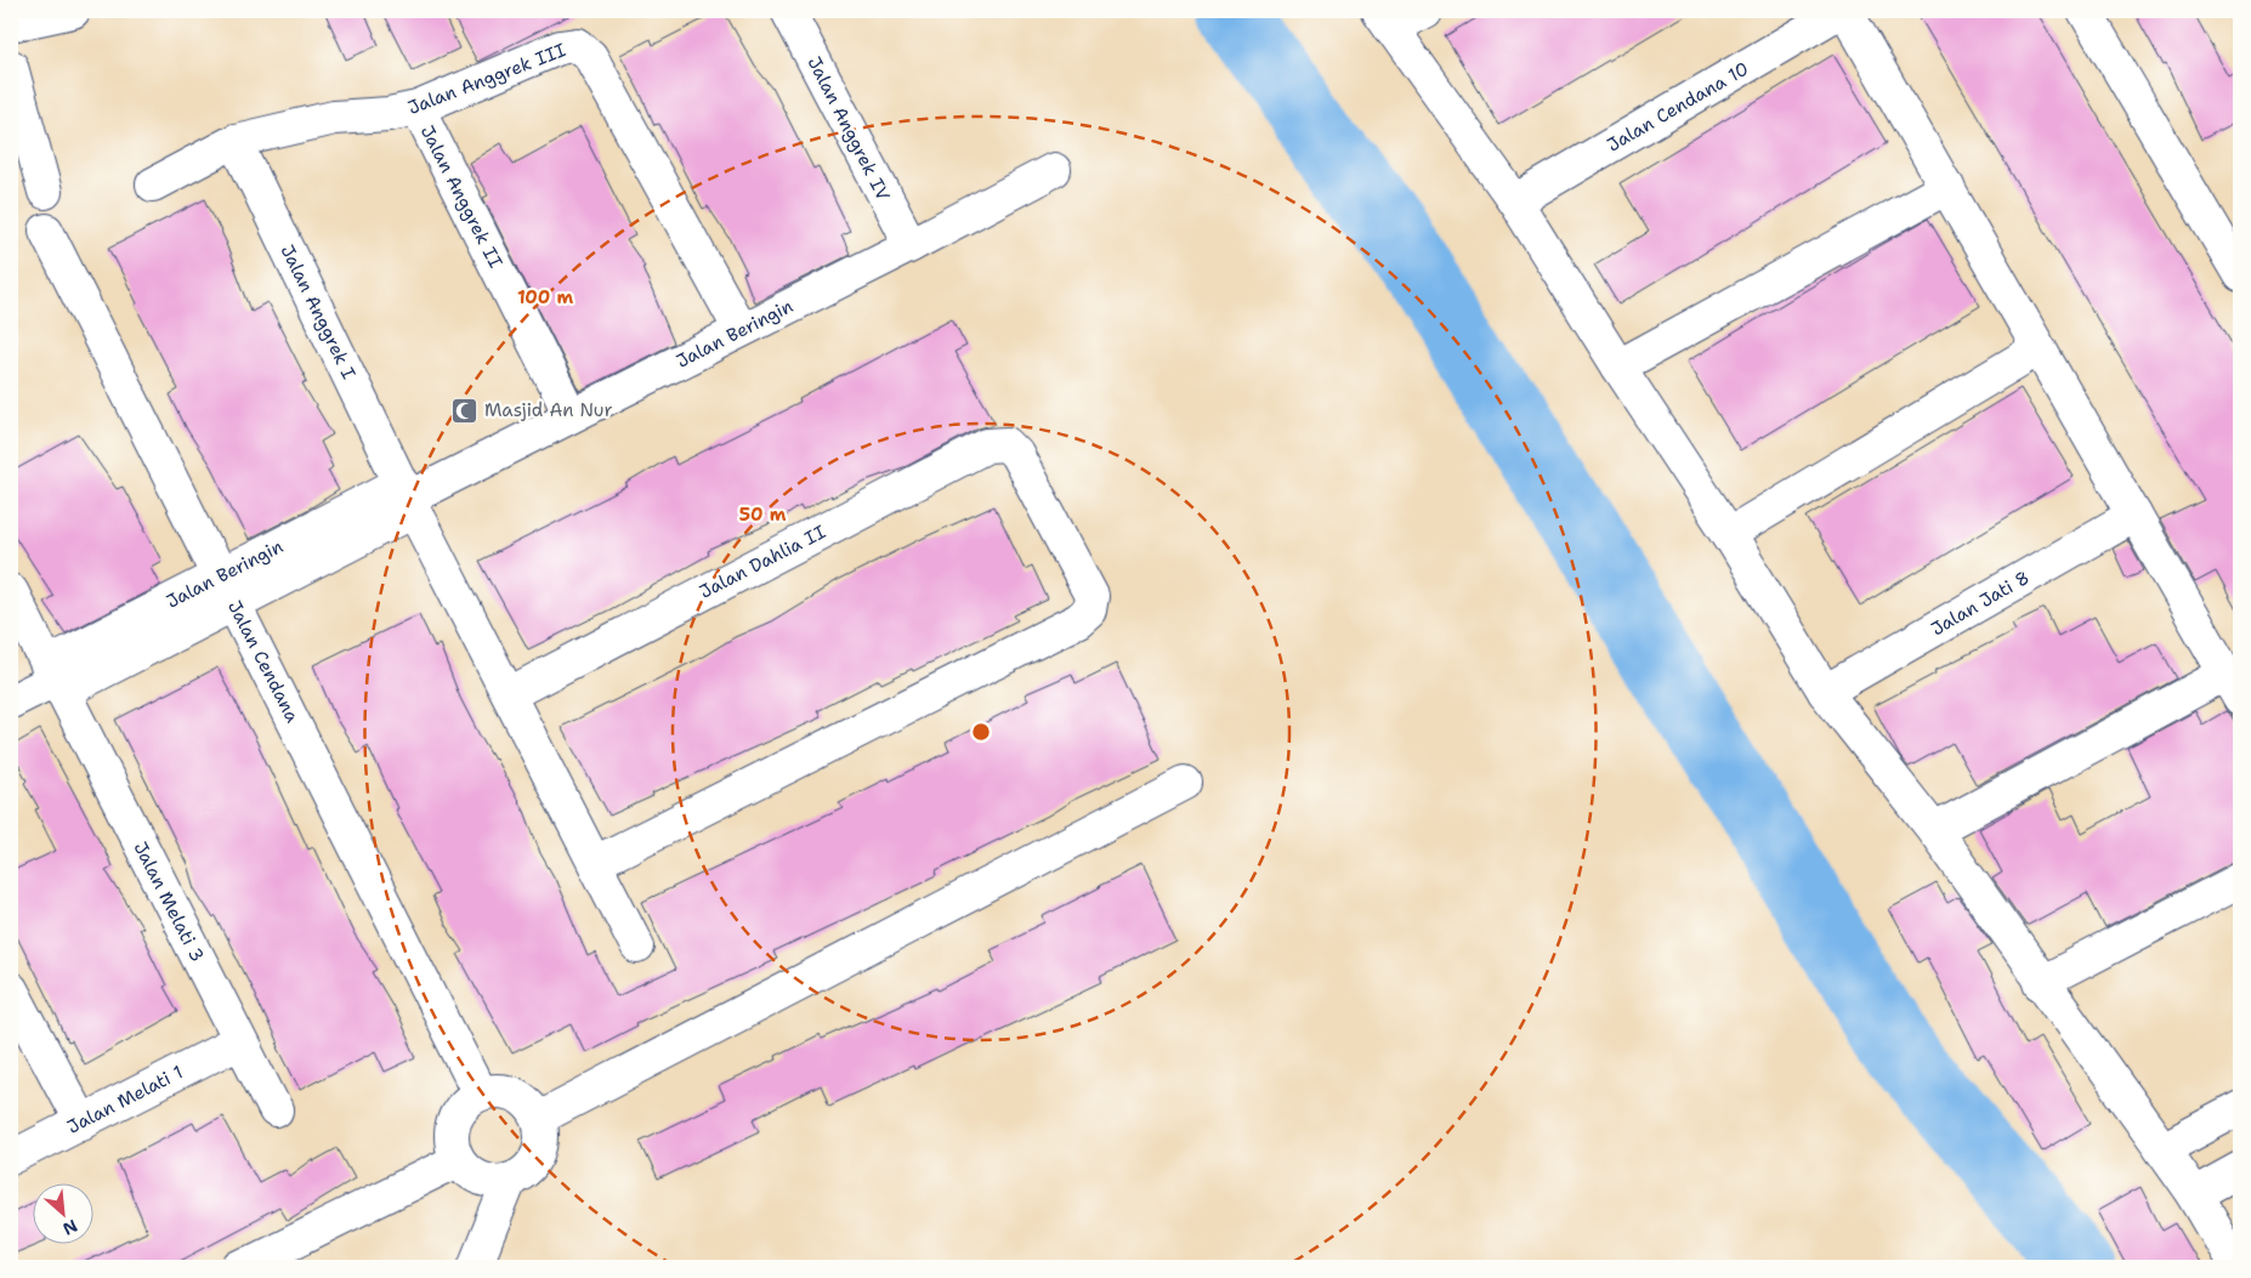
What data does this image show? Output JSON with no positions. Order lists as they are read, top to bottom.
{
  "streets": {
    "street": [
      "Jalan Anggrek III",
      "Jalan Cendana 10",
      "Jalan Anggrek IV",
      "Jalan Anggrek II",
      "Jalan Anggrek I",
      "Jalan Beringin",
      "Jalan Dahlia II",
      "Jalan Jati 8",
      "Jalan Cendana",
      "Jalan Melati 3",
      "Jalan Melati 1"
    ]
  },
  "crossings": [
    ["Jalan Anggrek III", "Jalan Anggrek II"],
    ["Jalan Anggrek III", "Jalan Anggrek I"],
    ["Jalan Anggrek III", "Jalan Beringin"],
    ["Jalan Anggrek IV", "Jalan Beringin"],
    ["Jalan Anggrek II", "Jalan Beringin"],
    ["Jalan Anggrek I", "Jalan Beringin"],
    ["Jalan Anggrek I", "Jalan Dahlia II"],
    ["Jalan Beringin", "Jalan Cendana"],
    ["Jalan Beringin", "Jalan Melati 3"],
    ["Jalan Melati 3", "Jalan Melati 1"]
  ],
  "places": {
    "mosque": ["Masjid An Nur"]
  },
  "north": "bottom right",
  "rings": ["100 m", "50 m"]
}
